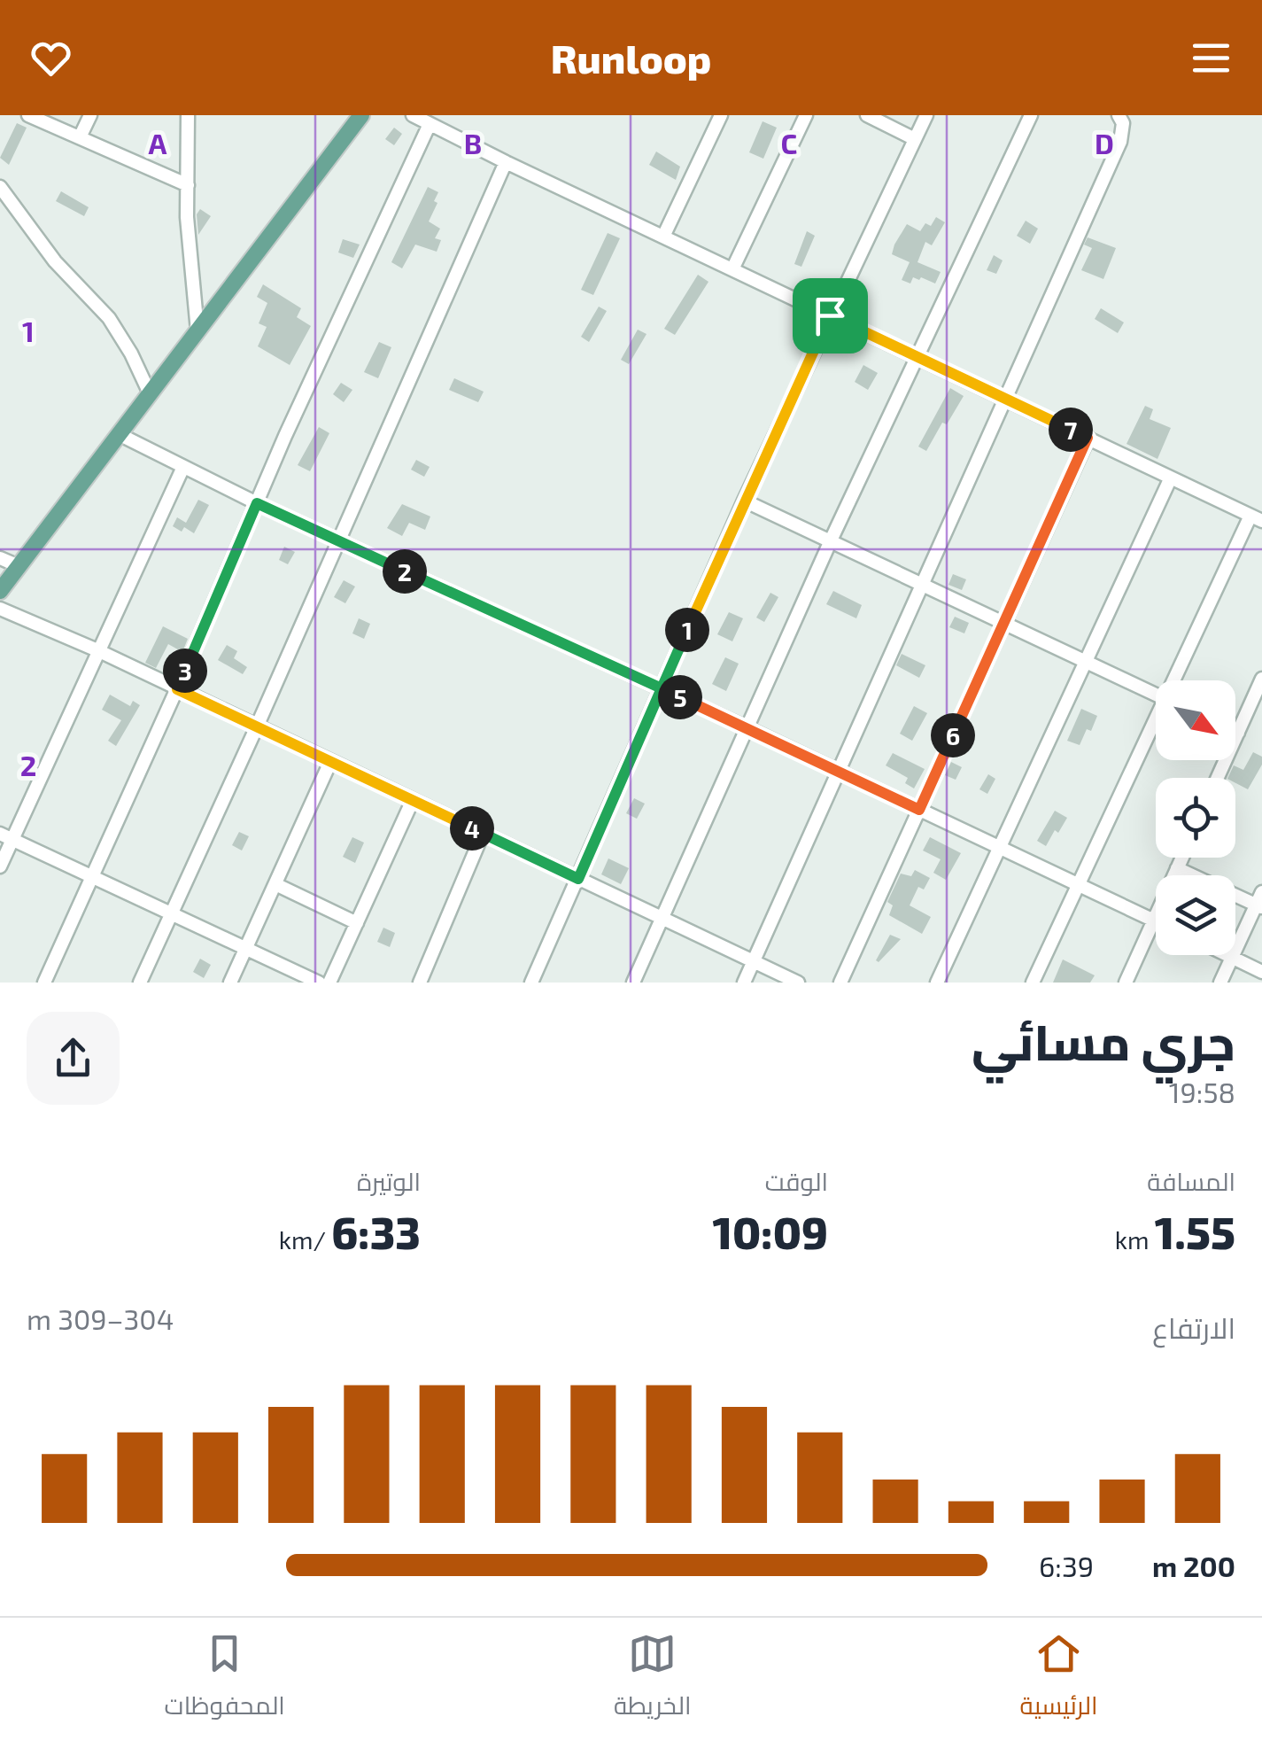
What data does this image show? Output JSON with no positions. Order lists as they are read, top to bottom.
{
  "north": "bottom right",
  "page": {
    "header": "Runloop",
    "pins": [
      "7",
      "2",
      "1",
      "3",
      "5",
      "6",
      "4"
    ],
    "heading": ["جري مسائي", "19:58"],
    "stats": [
      ["المسافة", "1.55 km"],
      ["الوقت", "10:09"],
      ["الوتيرة", "6:33 /km"]
    ],
    "chart": ["الارتفاع", "304–309 m"],
    "list": [
      {
        "name": "200 m",
        "note": "6:39"
      }
    ],
    "tabs": ["الرئيسية", "الخريطة", "المحفوظات"]
  },
  "grid": {
    "columns": [
      "A",
      "B",
      "C",
      "D"
    ],
    "rows": ["1", "2"]
  }
}
